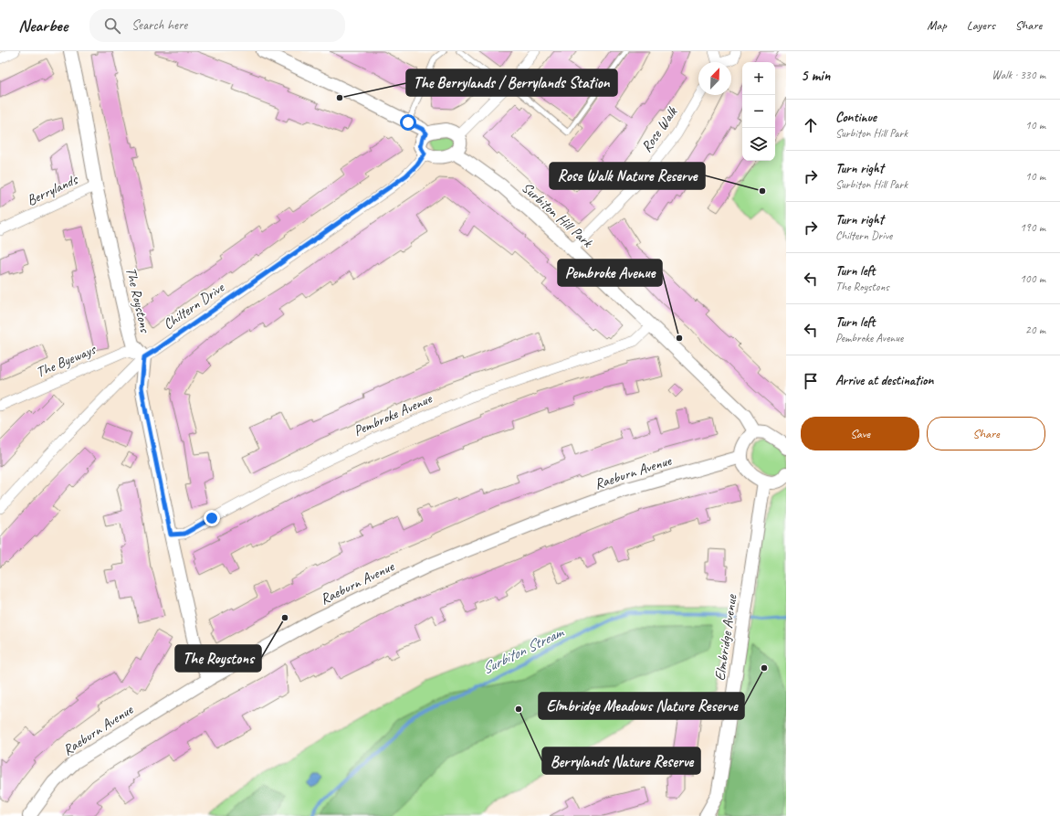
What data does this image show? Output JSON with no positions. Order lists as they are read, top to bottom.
{
  "streets": {
    "street": [
      "Rose Walk",
      "Berrylands",
      "Surbiton Hill Park",
      "The Roystons",
      "Chiltern Drive",
      "The Byeways",
      "Pembroke Avenue",
      "Raeburn Avenue",
      "Elmbridge Avenue"
    ]
  },
  "crossings": [
    ["Rose Walk", "Surbiton Hill Park"],
    ["Berrylands", "The Roystons"],
    ["Surbiton Hill Park", "Chiltern Drive"],
    ["Surbiton Hill Park", "Pembroke Avenue"],
    ["The Roystons", "Chiltern Drive"],
    ["The Roystons", "The Byeways"],
    ["Chiltern Drive", "The Byeways"]
  ],
  "water": ["Surbiton Stream"],
  "places": [
    "The Berrylands / Berrylands Station",
    "Rose Walk Nature Reserve",
    "Pembroke Avenue",
    "The Roystons",
    "Elmbridge Meadows Nature Reserve",
    "Berrylands Nature Reserve"
  ],
  "north": "top right",
  "page": {
    "header": "Nearbee",
    "search": "Search here",
    "nav": ["Map", "Layers", "Share"],
    "heading": ["5 min", "Walk · 330 m"],
    "map_buttons": ["+", "−"],
    "list": [
      ["Continue", "Surbiton Hill Park", "10 m"],
      ["Turn right", "Surbiton Hill Park", "10 m"],
      ["Turn right", "Chiltern Drive", "190 m"],
      ["Turn left", "The Roystons", "100 m"],
      ["Turn left", "Pembroke Avenue", "20 m"],
      "Arrive at destination"
    ],
    "buttons": ["Save", "Share"]
  }
}
